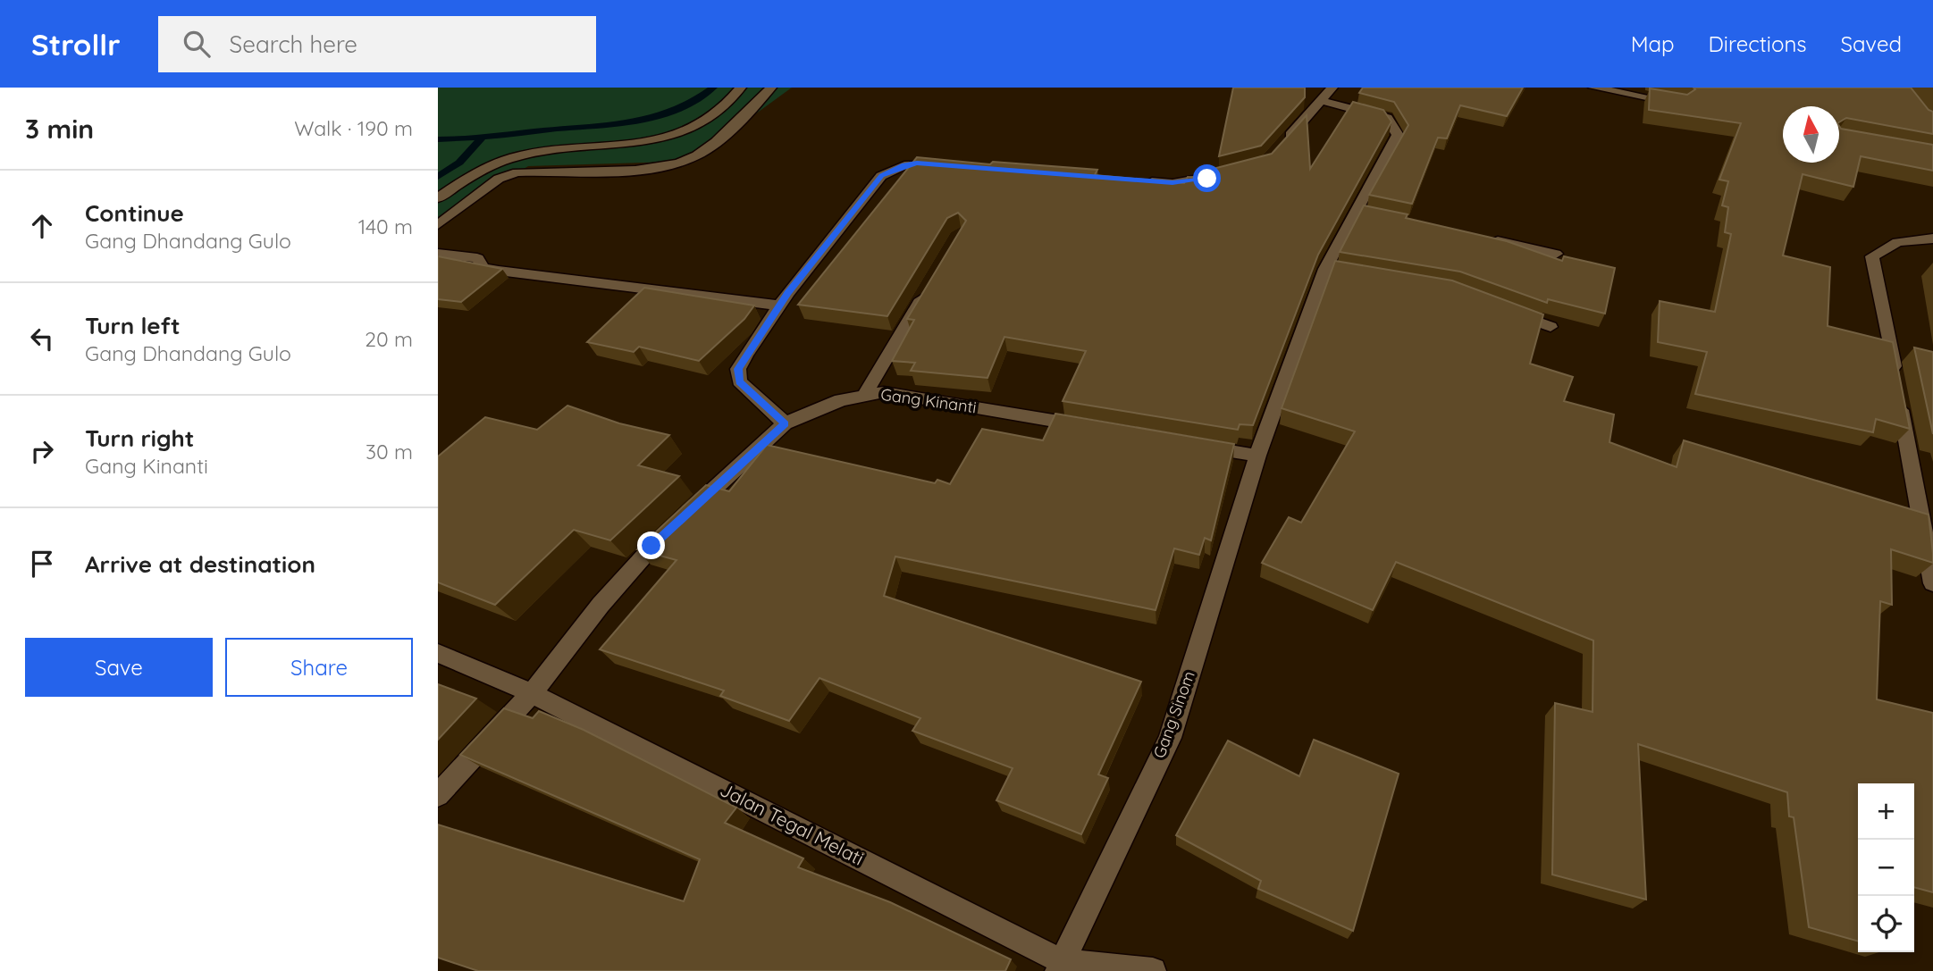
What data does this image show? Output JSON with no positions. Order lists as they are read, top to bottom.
{
  "streets": {
    "street": ["Gang Kinanti", "Gang Sinom", "Jalan Tegal Melati"]
  },
  "crossings": [
    ["Gang Sinom", "Jalan Tegal Melati"]
  ],
  "north": "top",
  "page": {
    "header": "Strollr",
    "search": "Search here",
    "nav": ["Map", "Directions", "Saved"],
    "heading": ["3 min", "Walk · 190 m"],
    "list": [
      ["Continue", "Gang Dhandang Gulo", "140 m"],
      ["Turn left", "Gang Dhandang Gulo", "20 m"],
      ["Turn right", "Gang Kinanti", "30 m"],
      "Arrive at destination"
    ],
    "buttons": ["Save", "Share"],
    "map_buttons": ["+", "−"]
  }
}
